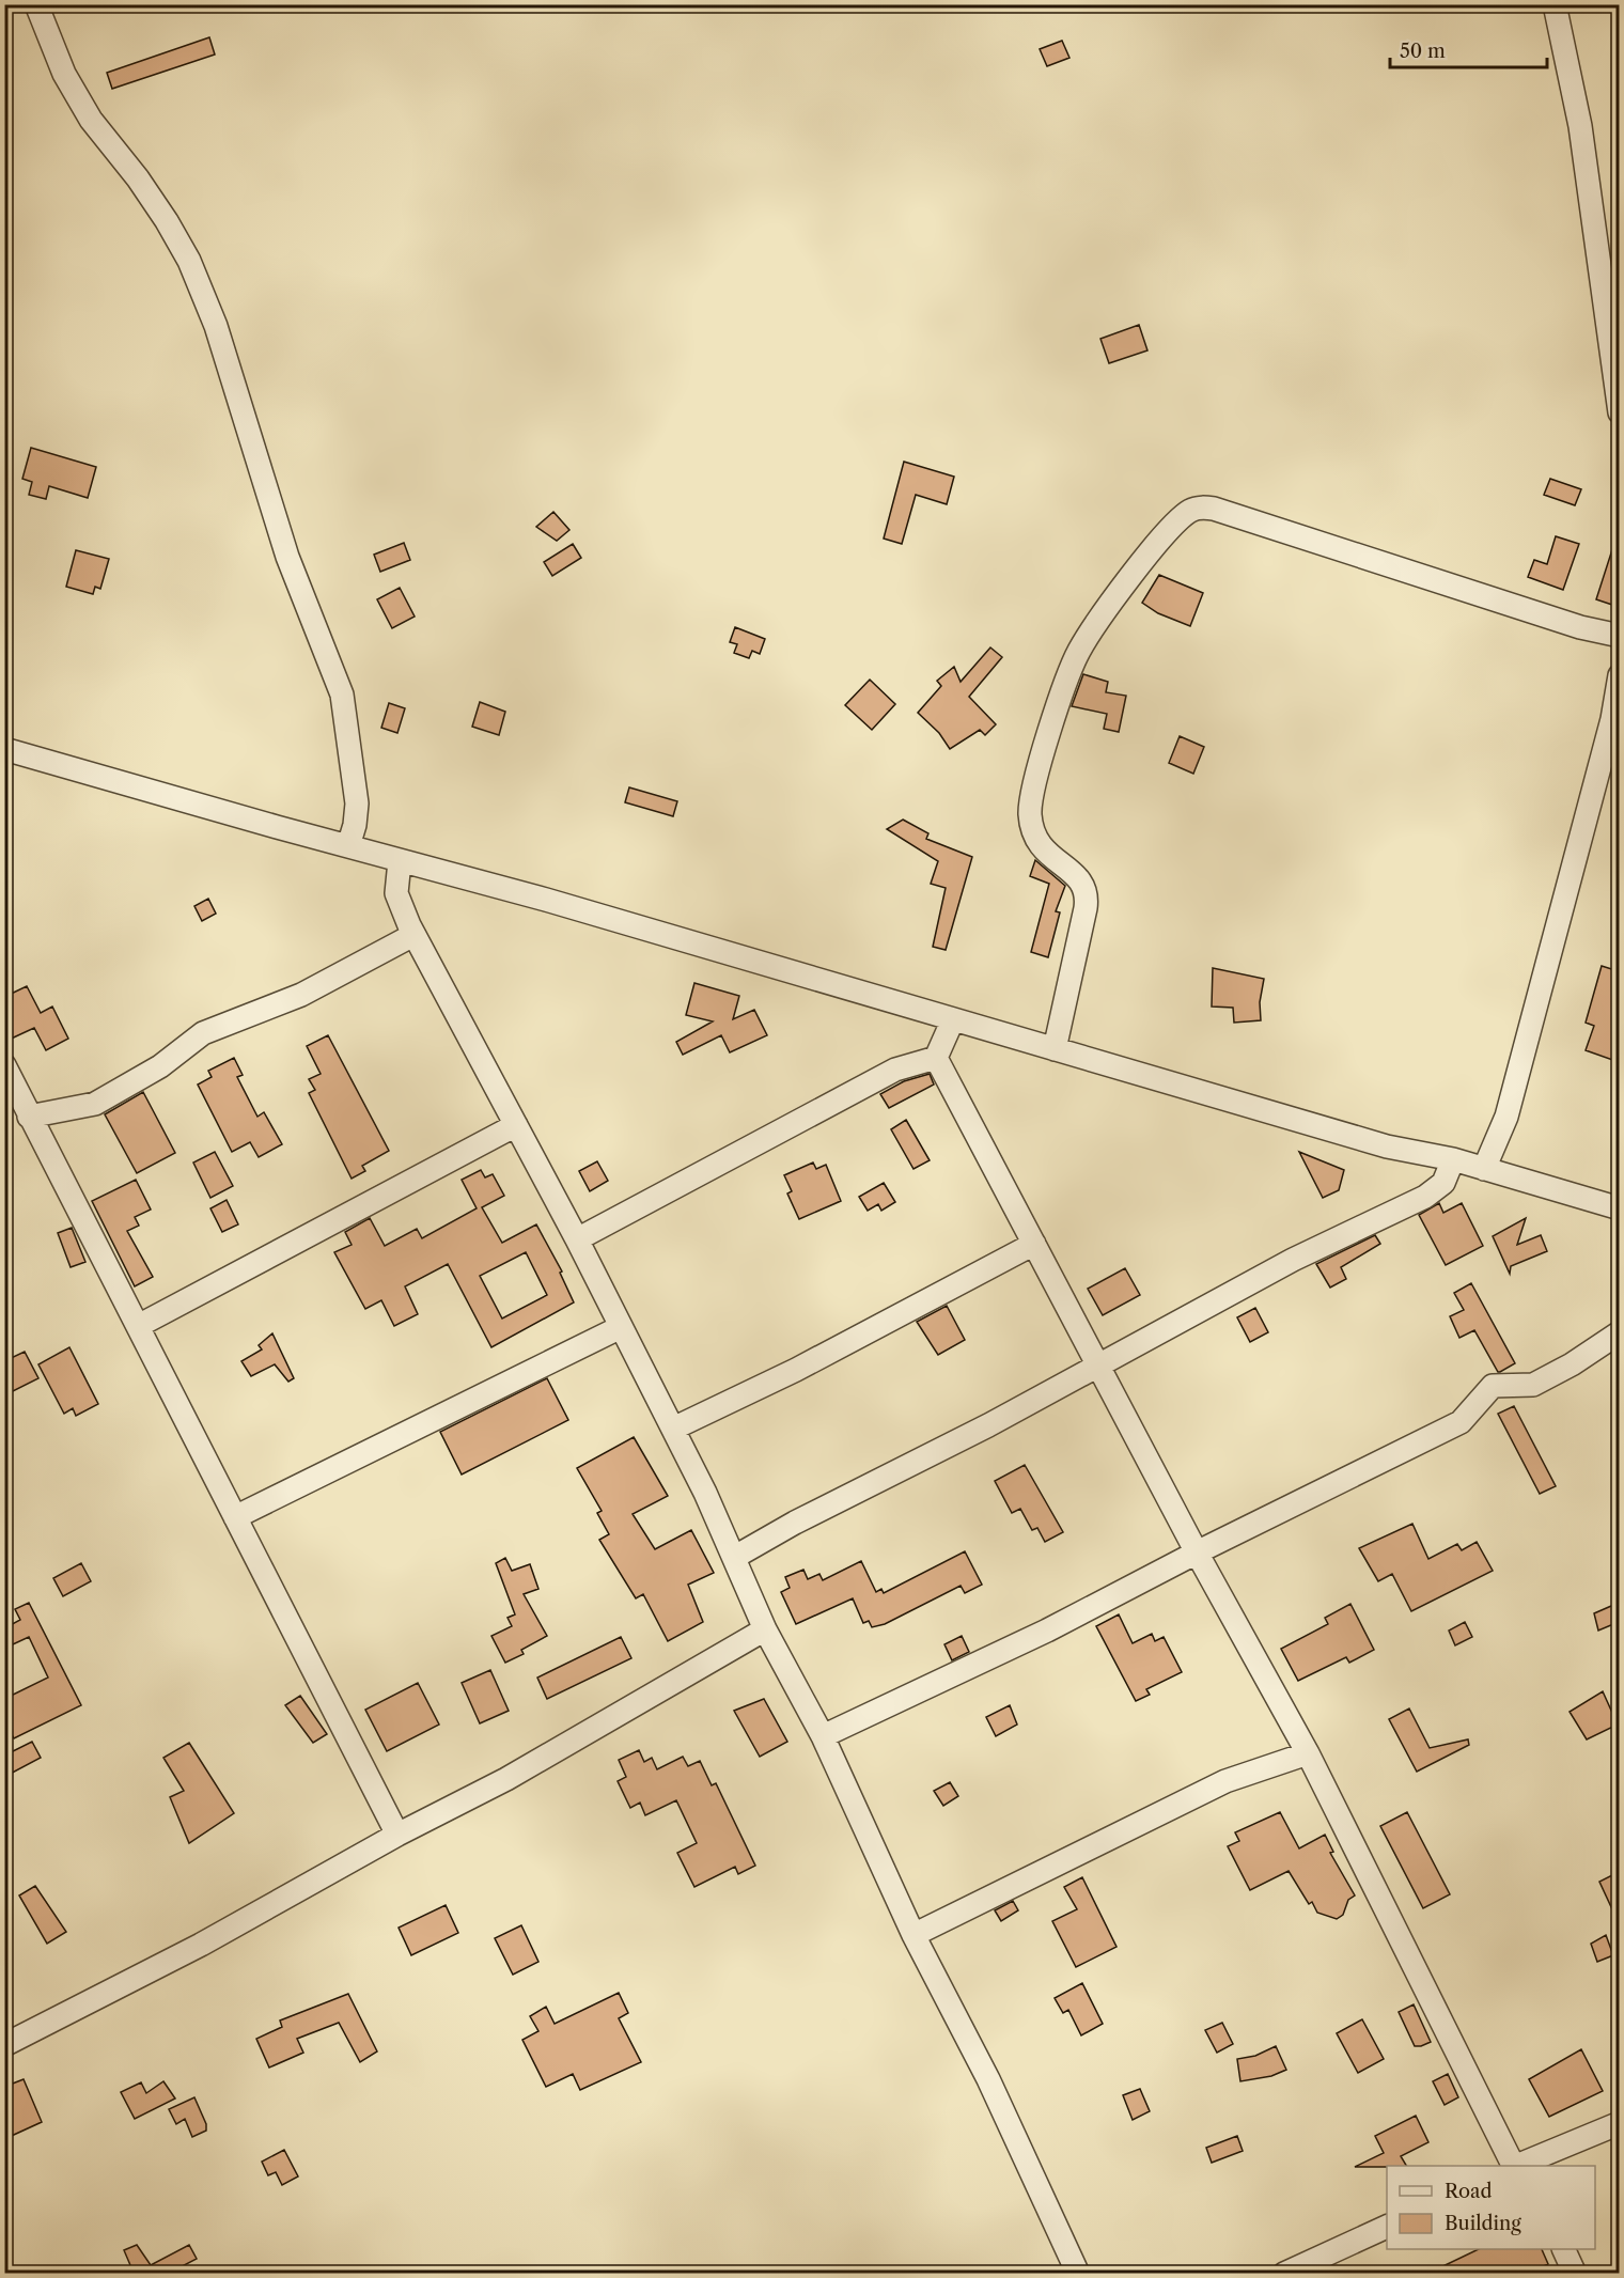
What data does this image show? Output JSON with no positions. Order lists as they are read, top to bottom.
{
  "legend": ["Road", "Building"],
  "scale_bar": "50 m"
}
